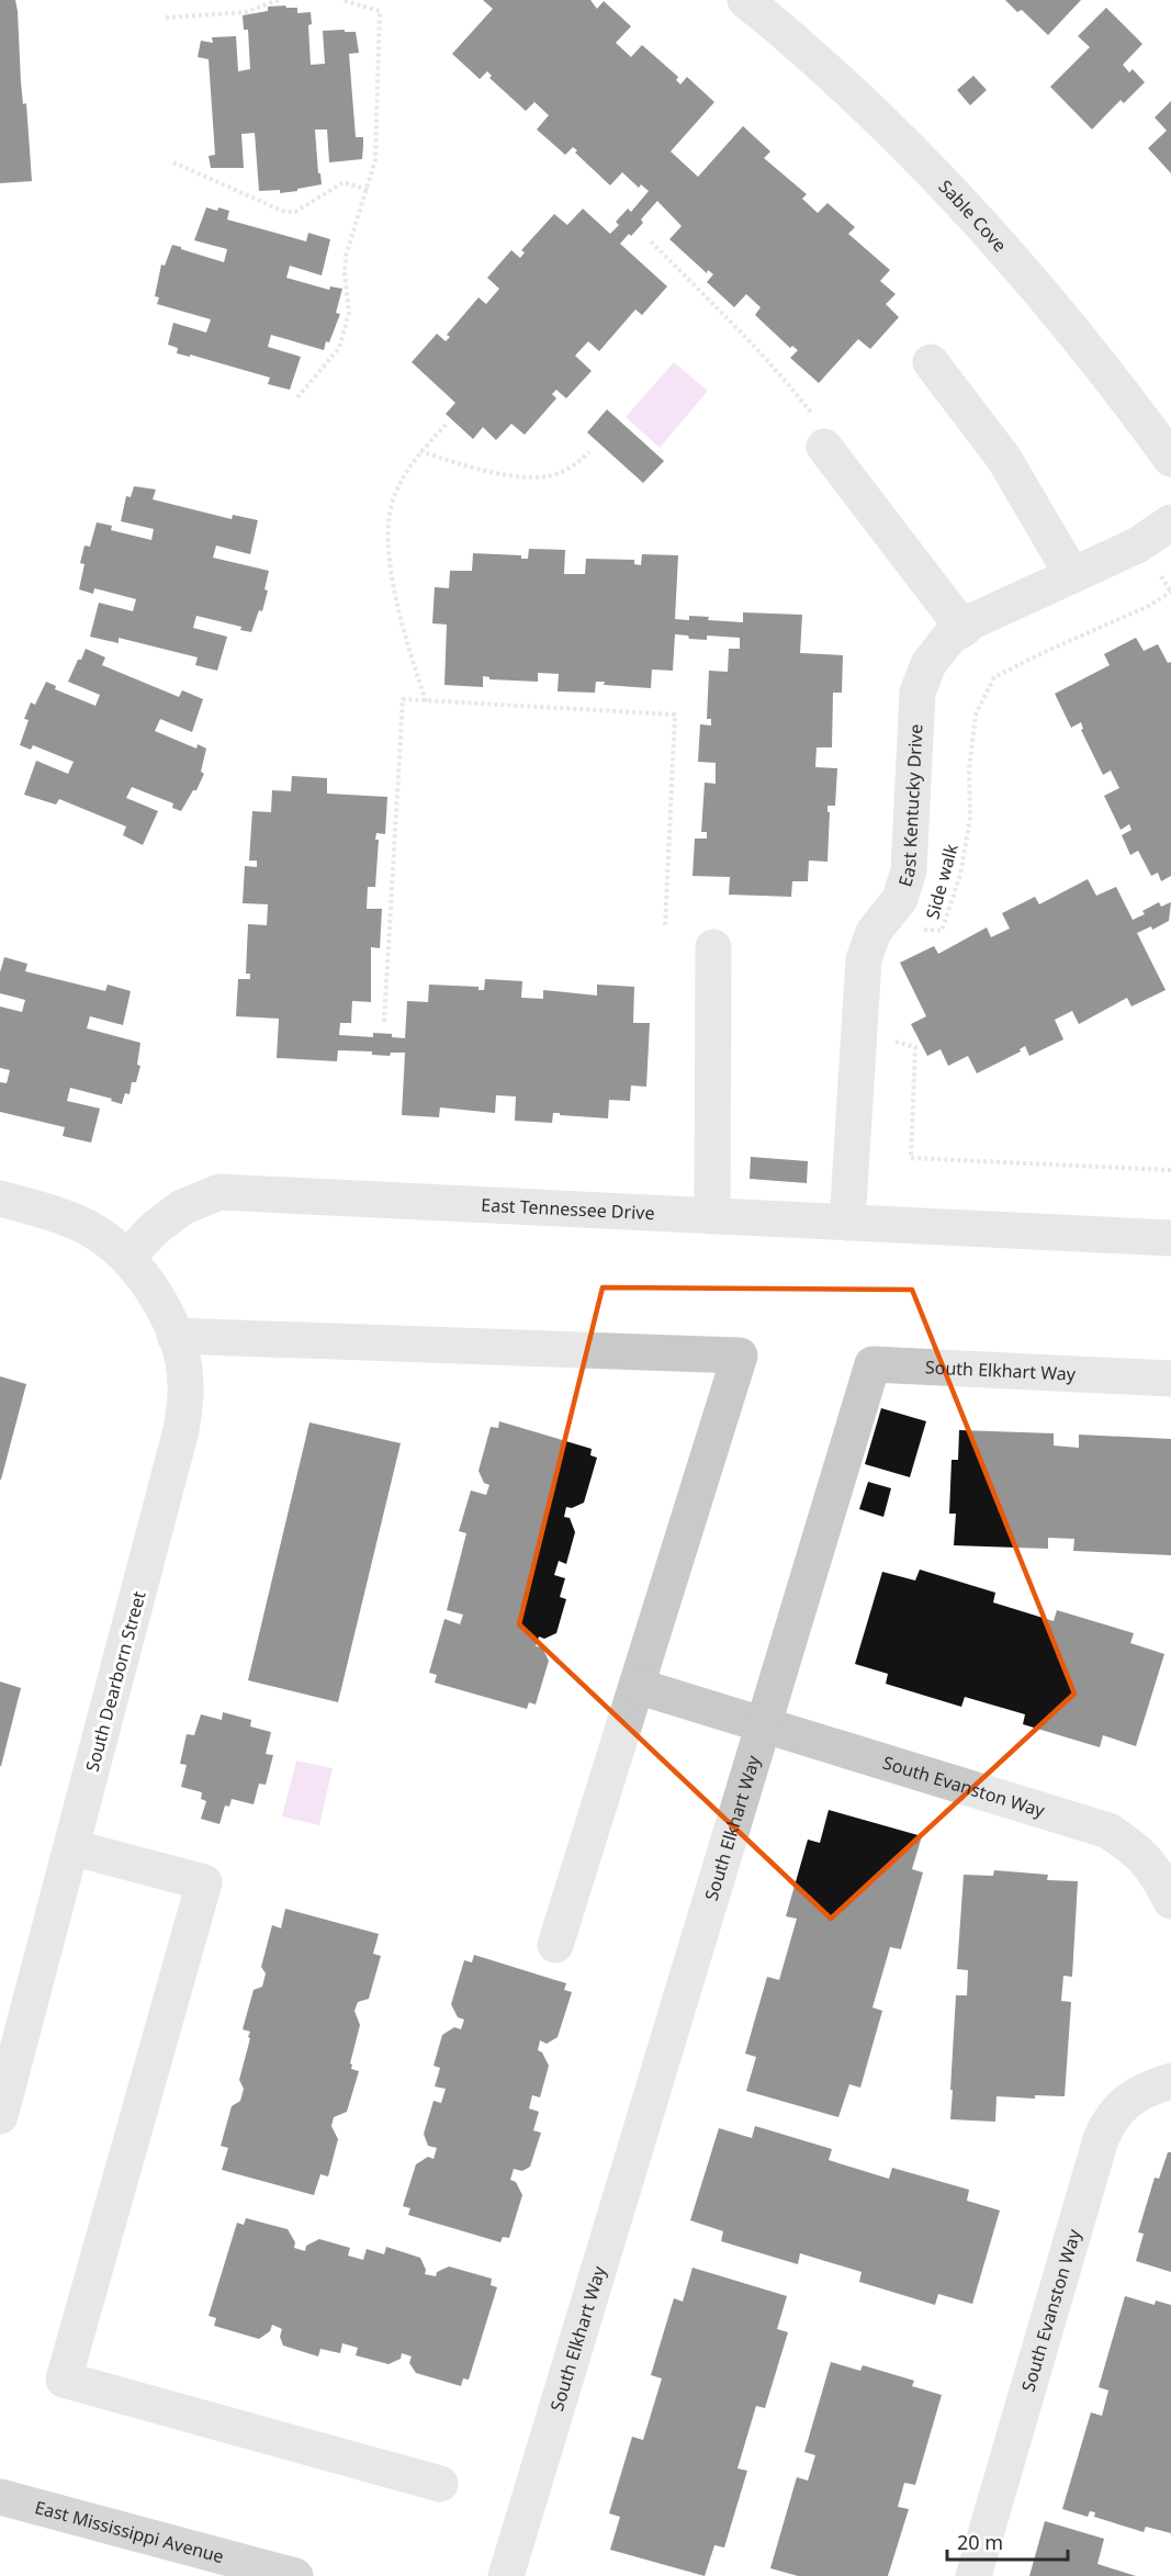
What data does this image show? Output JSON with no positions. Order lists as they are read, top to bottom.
{
  "streets": {
    "main road": ["East Mississippi Avenue"],
    "street": [
      "Sable Cove",
      "East Kentucky Drive",
      "East Tennessee Drive",
      "South Elkhart Way",
      "South Dearborn Street",
      "South Evanston Way"
    ],
    "path": ["Side walk"]
  },
  "crossings": [
    ["East Kentucky Drive", "East Tennessee Drive"],
    ["East Tennessee Drive", "South Dearborn Street"],
    ["South Elkhart Way", "South Evanston Way"]
  ],
  "scale_bar": "20 m"
}
